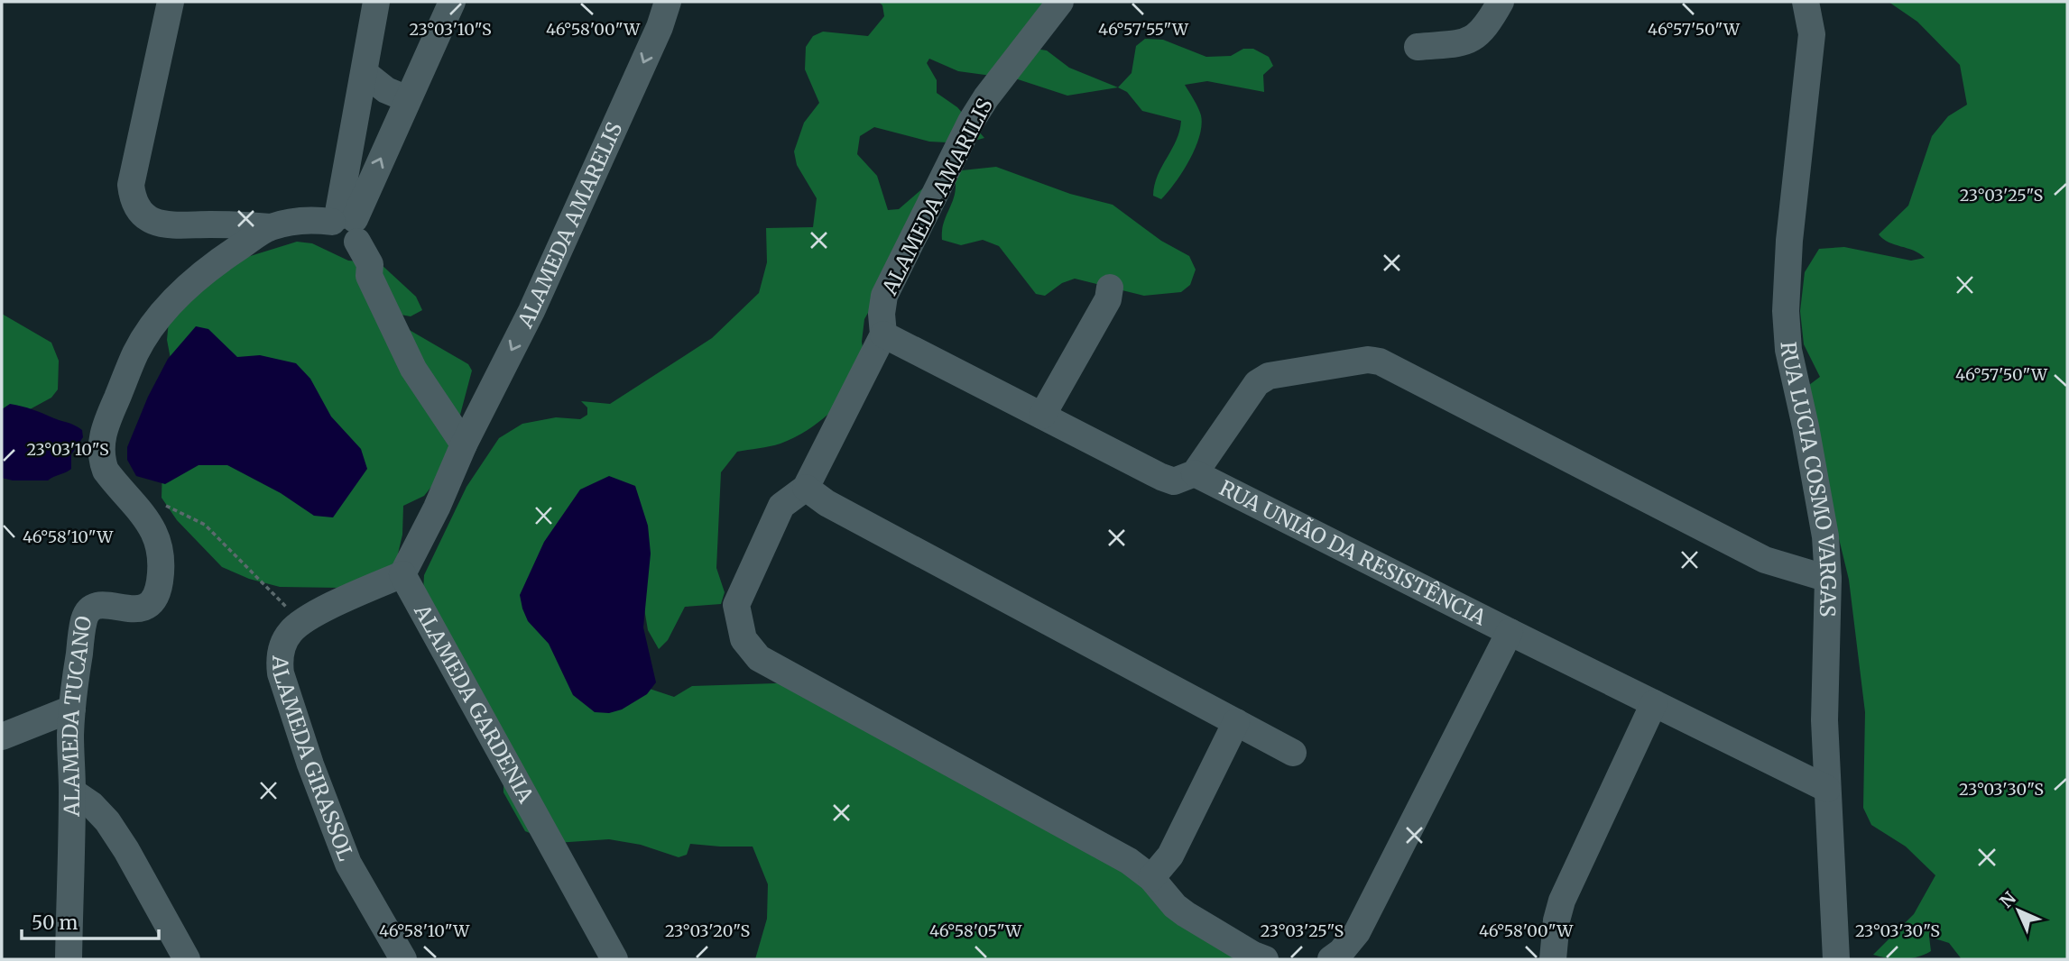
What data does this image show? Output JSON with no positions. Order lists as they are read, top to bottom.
{
  "streets": {
    "street": [
      "ALAMEDA AMARILIS",
      "ALAMEDA AMARELIS",
      "RUA LUCIA COSMO VARGAS",
      "RUA UNIÃO DA RESISTÊNCIA",
      "ALAMEDA GARDENIA",
      "ALAMEDA TUCANO",
      "ALAMEDA GIRASSOL"
    ]
  },
  "crossings": [
    ["RUA LUCIA COSMO VARGAS", "RUA UNIÃO DA RESISTÊNCIA"],
    ["ALAMEDA GARDENIA", "ALAMEDA GIRASSOL"]
  ],
  "scale_bar": "50 m",
  "north": "top left",
  "coordinates": [
    "46°58'00\"W",
    "46°57'50\"W",
    "23°03'10\"S",
    "46°57'55\"W",
    "23°03'25\"S",
    "46°58'10\"W",
    "23°03'30\"S",
    "23°03'20\"S",
    "46°58'05\"W"
  ]
}
